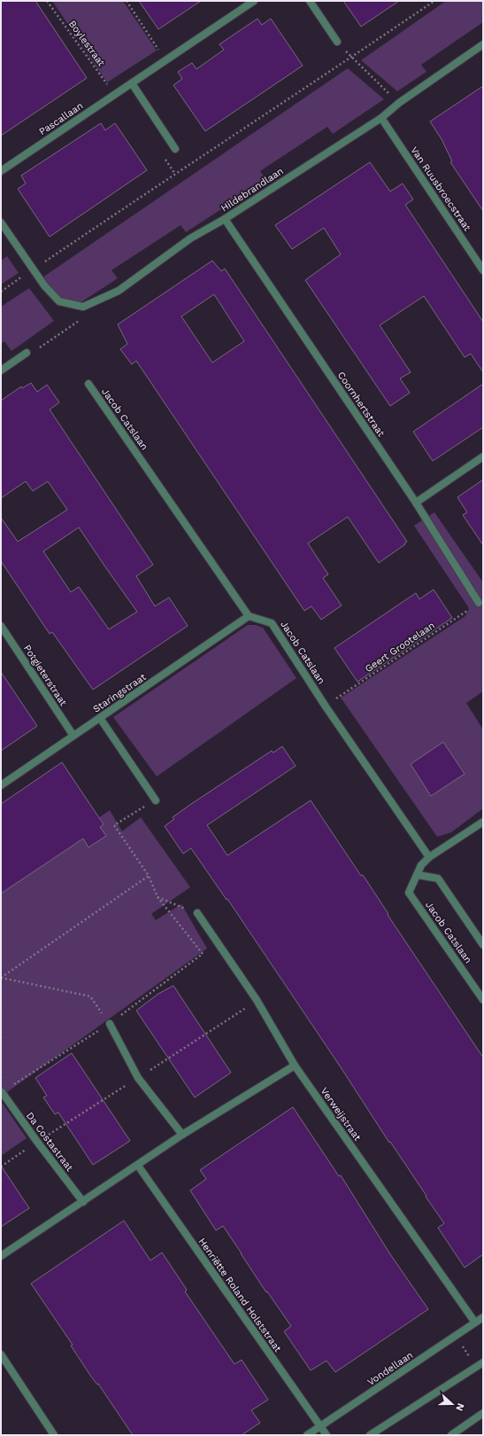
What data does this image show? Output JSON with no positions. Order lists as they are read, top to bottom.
{
  "streets": {
    "street": [
      "Pascallaan",
      "Van Ruusbroecstraat",
      "Hildebrandlaan",
      "Coornhertstraat",
      "Jacob Catslaan",
      "Potgieterstraat",
      "Staringstraat",
      "Verweijstraat",
      "Da Costastraat",
      "Henriëtte Roland Holststraat",
      "Vondellaan"
    ],
    "path": ["Boylestraat", "Geert Grootelaan"]
  },
  "crossings": [
    ["Boylestraat", "Pascallaan"],
    ["Van Ruusbroecstraat", "Hildebrandlaan"],
    ["Hildebrandlaan", "Coornhertstraat"],
    ["Coornhertstraat", "Geert Grootelaan"],
    ["Jacob Catslaan", "Geert Grootelaan"],
    ["Jacob Catslaan", "Staringstraat"],
    ["Potgieterstraat", "Staringstraat"],
    ["Verweijstraat", "Vondellaan"],
    ["Henriëtte Roland Holststraat", "Vondellaan"]
  ],
  "north": "right"
}
